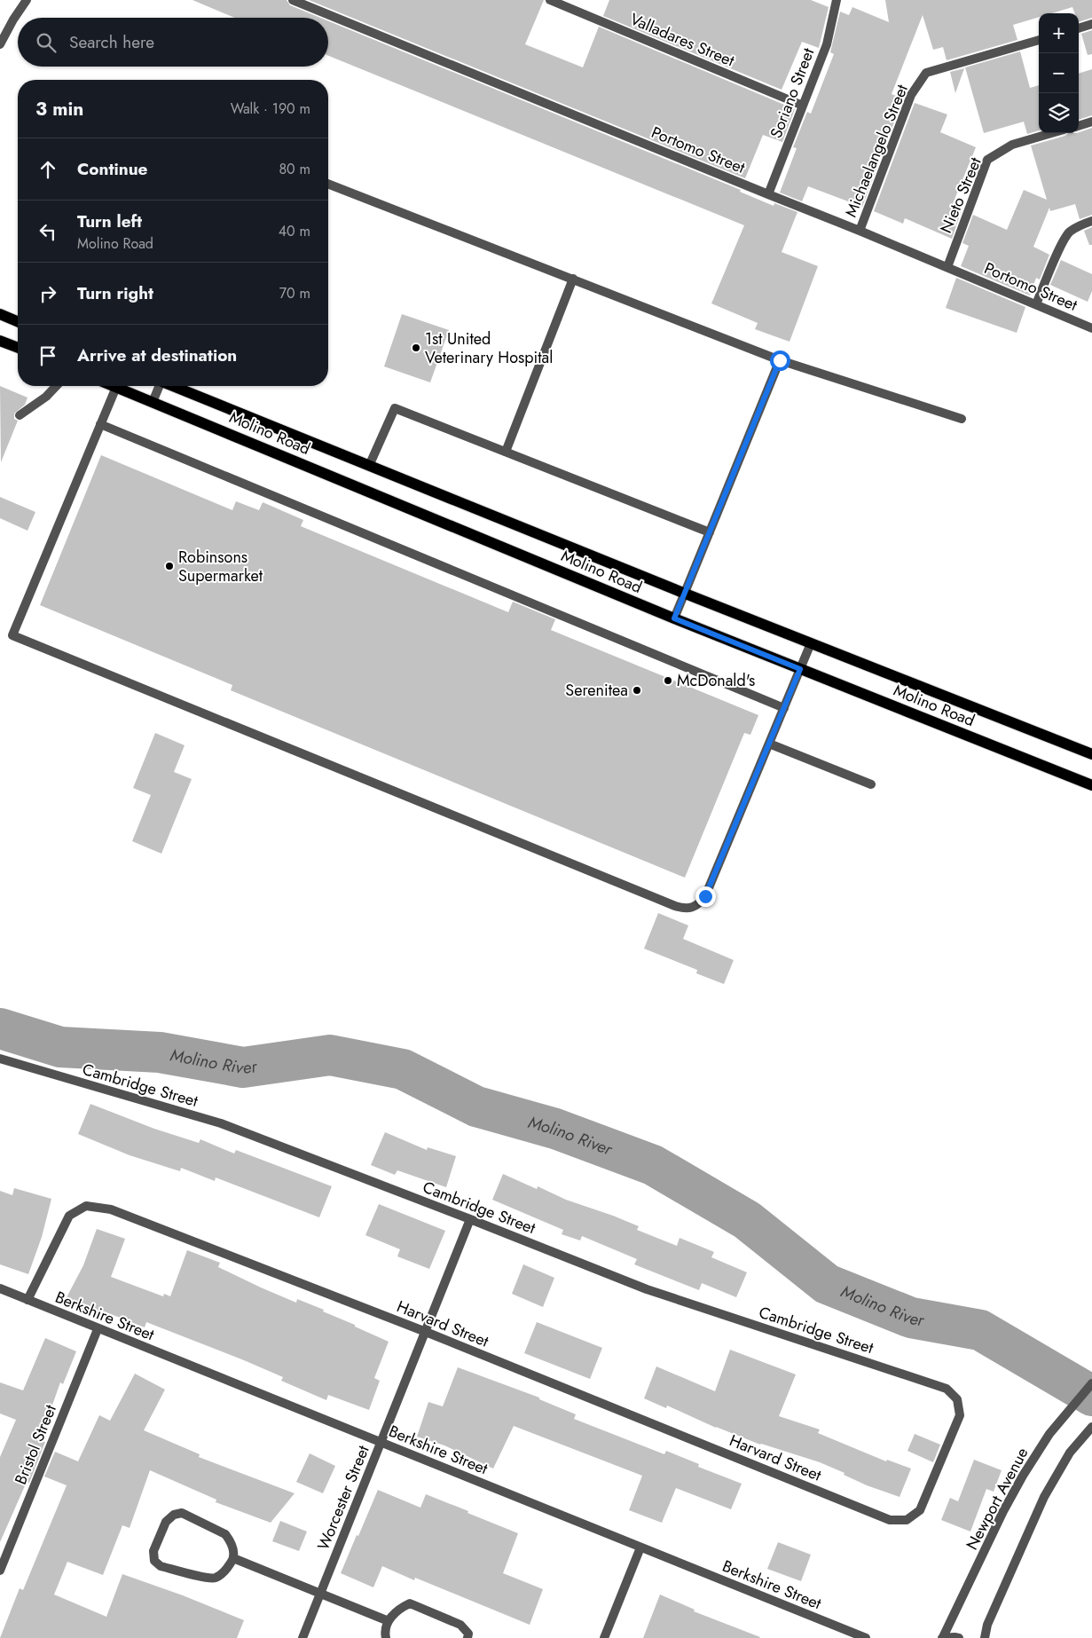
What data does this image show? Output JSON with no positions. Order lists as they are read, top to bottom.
{
  "streets": {
    "main road": ["Molino Road"],
    "street": [
      "Valladares Street",
      "Soriano Street",
      "Portomo Street",
      "Michaelangelo Street",
      "Nieto Street",
      "Cambridge Street",
      "Berkshire Street",
      "Harvard Street",
      "Bristol Street",
      "Worcester Street",
      "Newport Avenue"
    ]
  },
  "crossings": [
    ["Valladares Street", "Soriano Street"],
    ["Soriano Street", "Portomo Street"],
    ["Portomo Street", "Michaelangelo Street"],
    ["Portomo Street", "Nieto Street"],
    ["Cambridge Street", "Harvard Street"],
    ["Cambridge Street", "Worcester Street"],
    ["Berkshire Street", "Harvard Street"],
    ["Berkshire Street", "Bristol Street"],
    ["Berkshire Street", "Worcester Street"],
    ["Harvard Street", "Worcester Street"]
  ],
  "water": ["Molino River"],
  "places": [
    "1st United Veterinary Hospital",
    "Robinsons Supermarket",
    "McDonald's",
    "Serenitea"
  ],
  "page": {
    "map_buttons": ["+", "−"],
    "search": "Search here",
    "heading": ["3 min", "Walk · 190 m"],
    "list": [
      ["Continue", "80 m"],
      ["Turn left", "Molino Road", "40 m"],
      ["Turn right", "70 m"],
      "Arrive at destination"
    ]
  }
}
